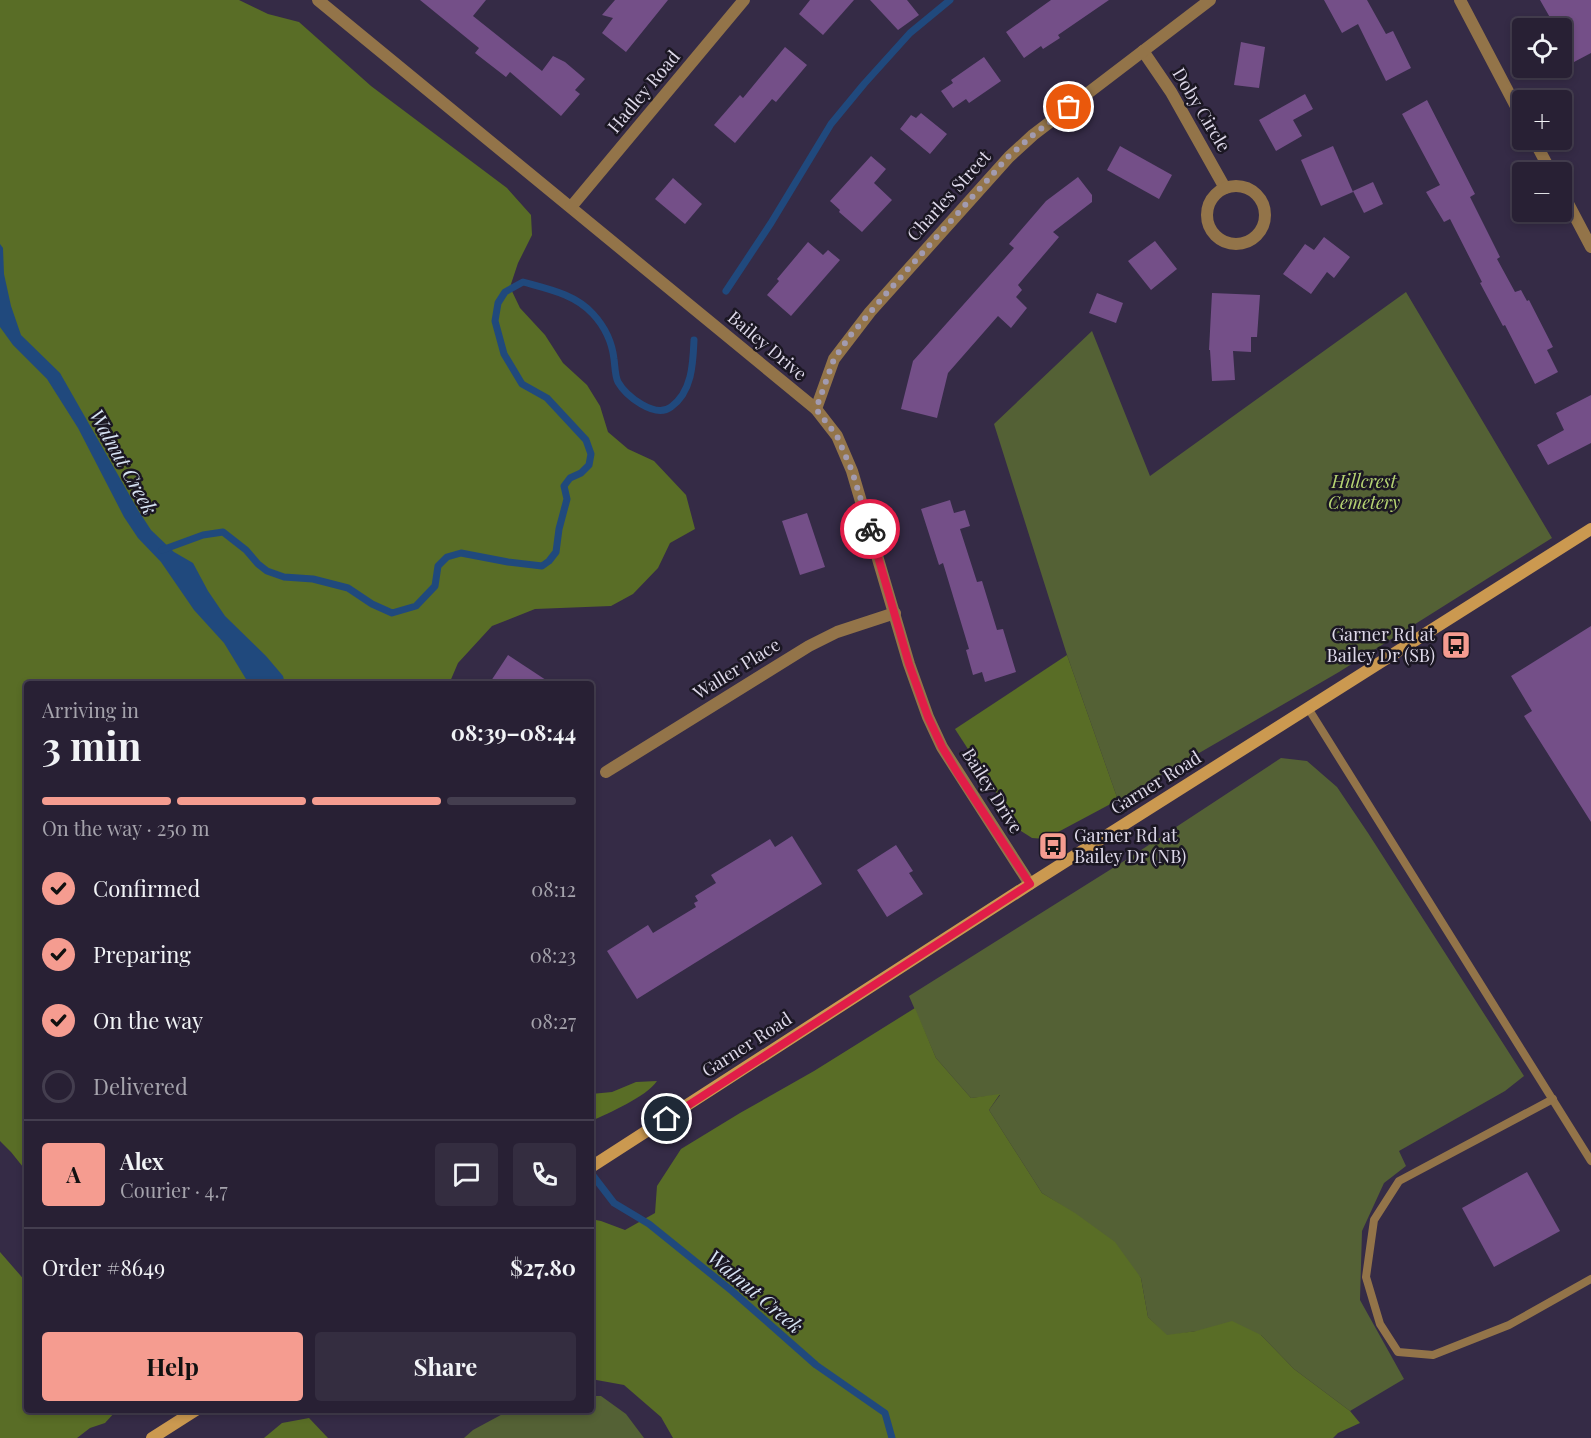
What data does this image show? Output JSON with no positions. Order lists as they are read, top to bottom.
{
  "streets": {
    "main road": ["Garner Road"],
    "street": [
      "Hadley Road",
      "Doby Circle",
      "Charles Street",
      "Bailey Drive",
      "Waller Place"
    ]
  },
  "crossings": [
    ["Hadley Road", "Bailey Drive"],
    ["Doby Circle", "Charles Street"],
    ["Charles Street", "Bailey Drive"],
    ["Bailey Drive", "Waller Place"],
    ["Bailey Drive", "Garner Road"]
  ],
  "water": ["Walnut Creek"],
  "parks": ["Hillcrest Cemetery"],
  "places": {
    "bus stop": ["Garner Rd at Bailey Dr (SB)", "Garner Rd at Bailey Dr (NB)"]
  },
  "page": {
    "map_buttons": ["+", "−"],
    "heading": ["3 min", "Arriving in", "08:39–08:44"],
    "panel": [
      "Alex",
      "Courier · 4.7",
      "Order #8649",
      "$27.80"
    ],
    "bar": "On the way · 250 m",
    "list": [
      ["Confirmed", "08:12"],
      ["Preparing", "08:23"],
      ["On the way", "08:27"],
      "Delivered"
    ],
    "round": "A",
    "buttons": ["Help", "Share"]
  }
}
